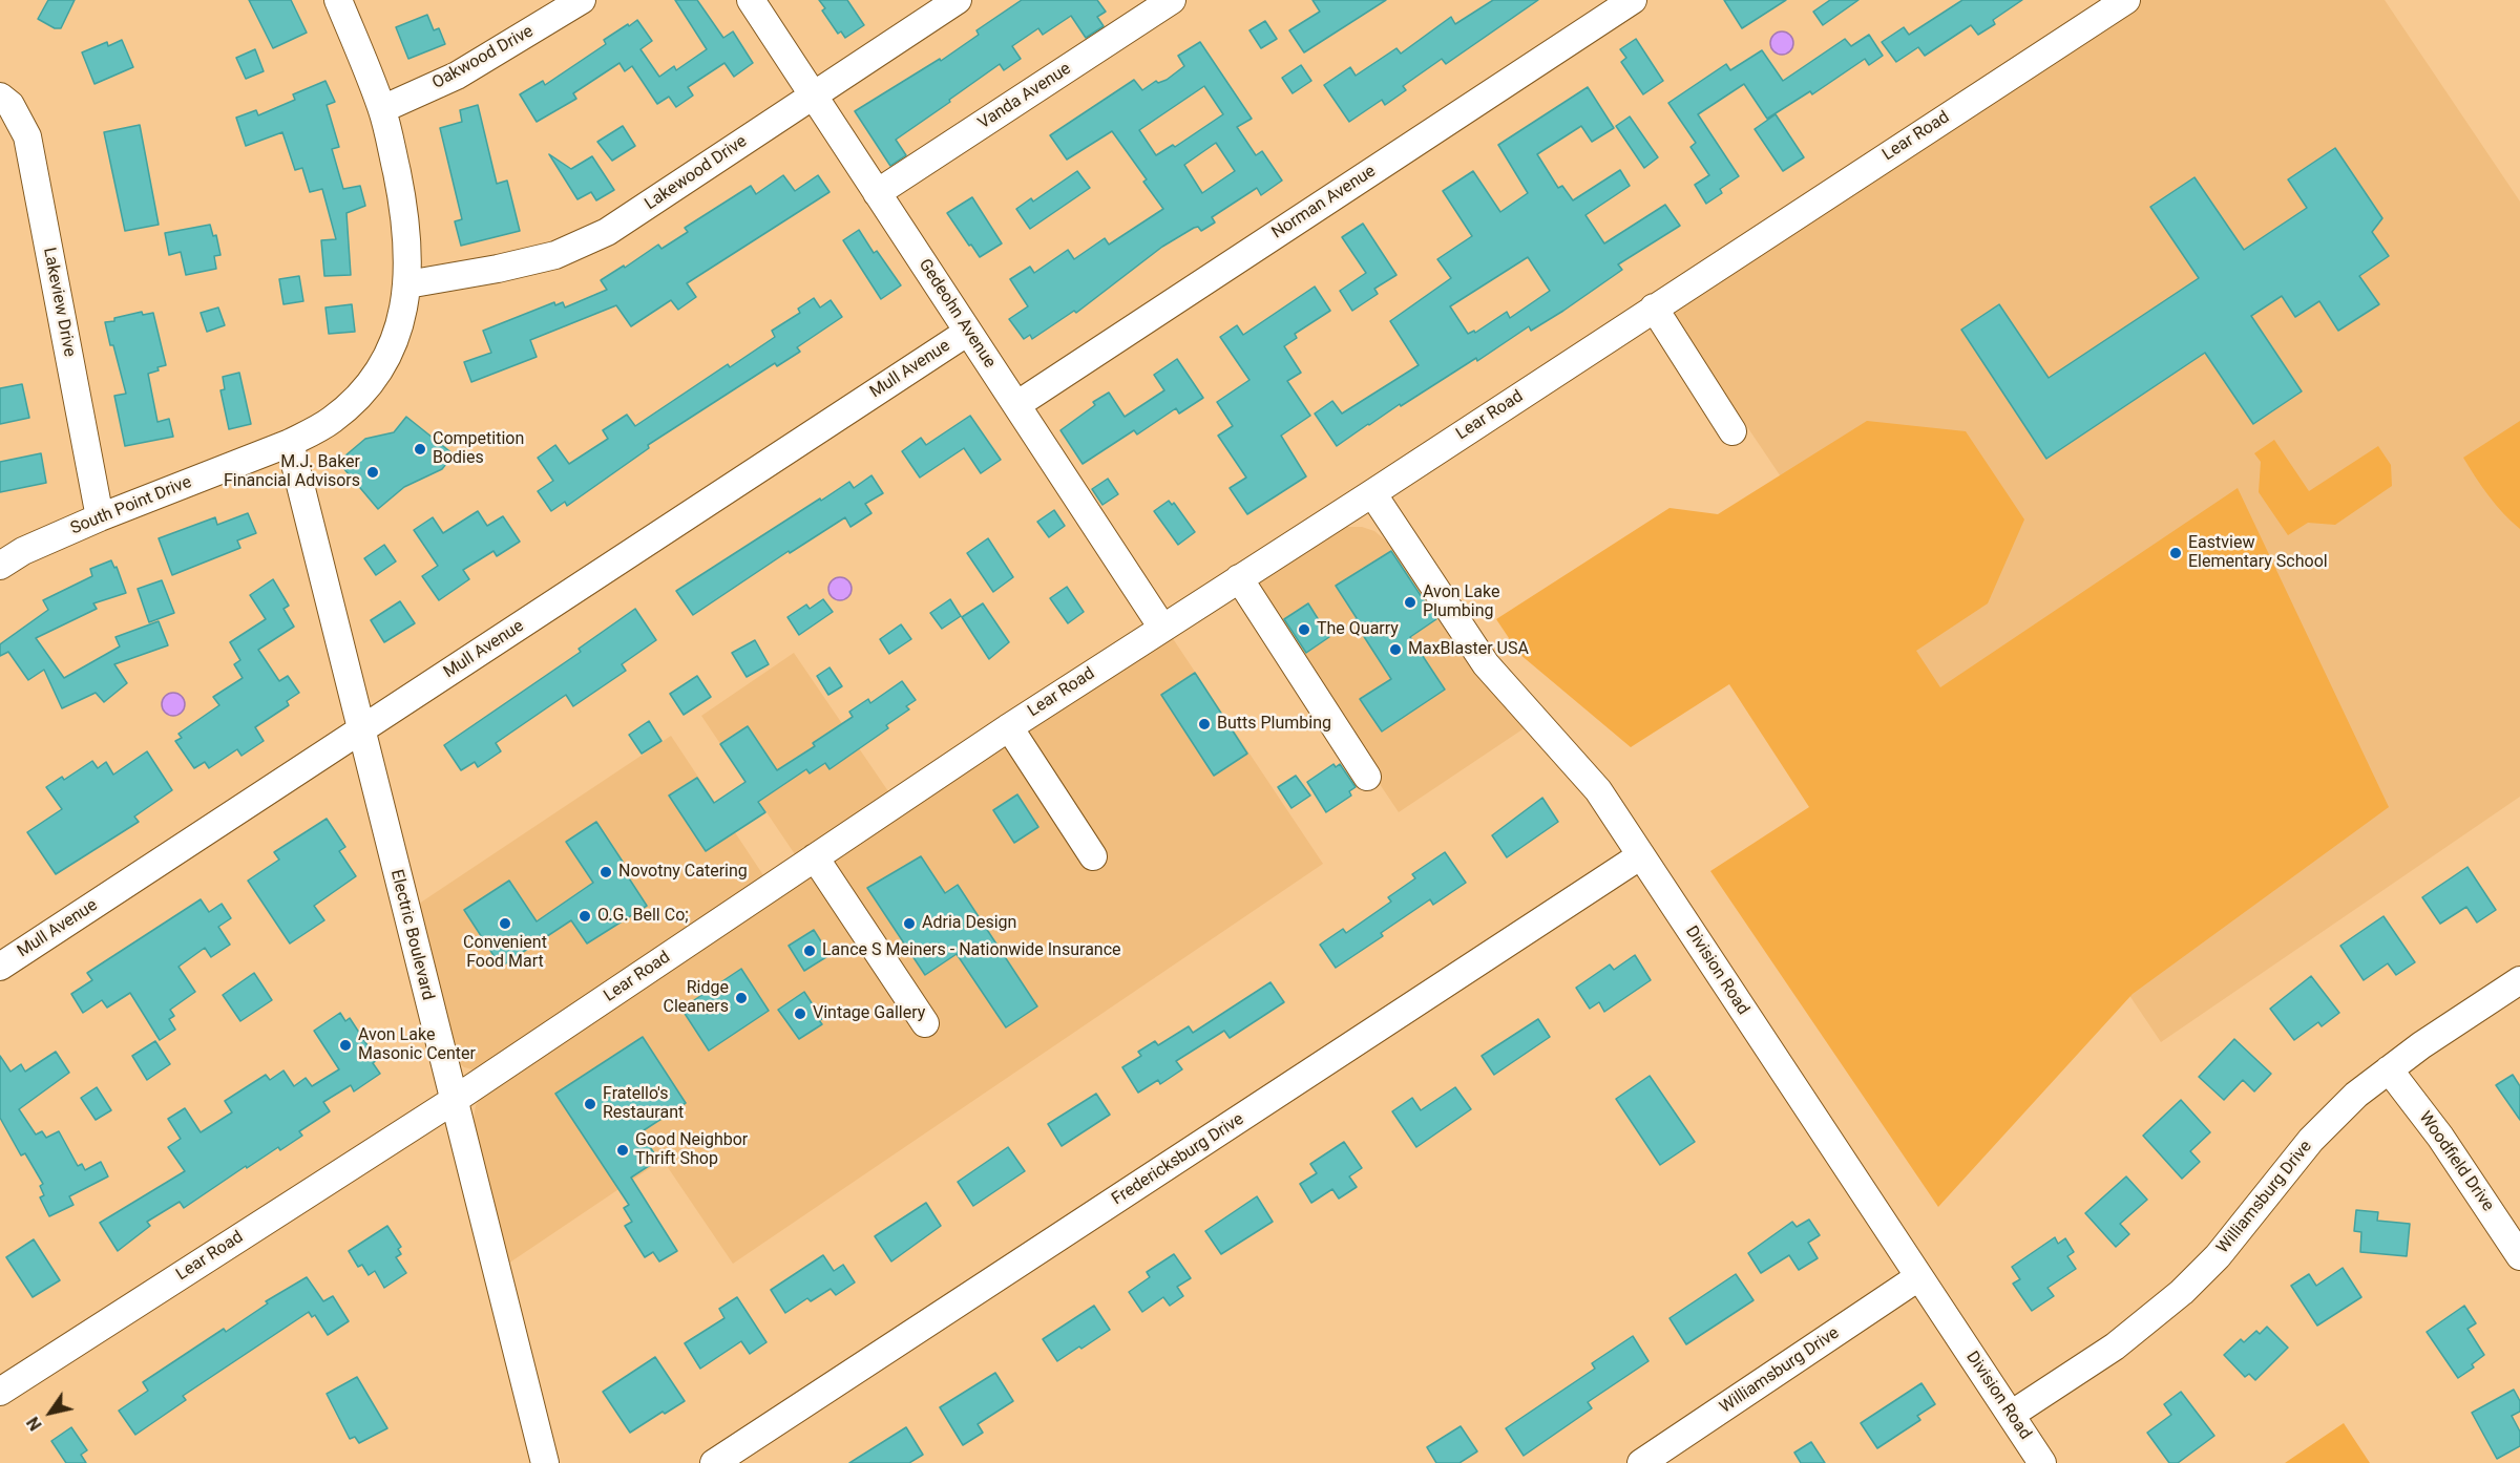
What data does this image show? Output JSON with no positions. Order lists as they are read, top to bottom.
{
  "streets": {
    "street": [
      "Oakwood Drive",
      "Vanda Avenue",
      "Lear Road",
      "Lakewood Drive",
      "Norman Avenue",
      "Lakeview Drive",
      "Gedeohn Avenue",
      "Mull Avenue",
      "South Point Drive",
      "Electric Boulevard",
      "Division Road",
      "Fredericksburg Drive",
      "Woodfield Drive",
      "Williamsburg Drive"
    ]
  },
  "crossings": [
    ["Oakwood Drive", "South Point Drive"],
    ["Vanda Avenue", "Gedeohn Avenue"],
    ["Lear Road", "Gedeohn Avenue"],
    ["Lear Road", "Electric Boulevard"],
    ["Lear Road", "Division Road"],
    ["Lakewood Drive", "Gedeohn Avenue"],
    ["Lakewood Drive", "South Point Drive"],
    ["Norman Avenue", "Gedeohn Avenue"],
    ["Lakeview Drive", "South Point Drive"],
    ["Gedeohn Avenue", "Mull Avenue"],
    ["Mull Avenue", "Electric Boulevard"],
    ["South Point Drive", "Electric Boulevard"],
    ["Division Road", "Fredericksburg Drive"],
    ["Division Road", "Williamsburg Drive"],
    ["Woodfield Drive", "Williamsburg Drive"]
  ],
  "places": [
    "Competition Bodies",
    "M.J. Baker Financial Advisors",
    "Eastview Elementary School",
    "Avon Lake Plumbing",
    "The Quarry",
    "MaxBlaster USA",
    "Butts Plumbing",
    "Novotny Catering",
    "O.G. Bell Co;",
    "Convenient Food Mart",
    "Adria Design",
    "Lance S Meiners - Nationwide Insurance",
    "Ridge Cleaners",
    "Vintage Gallery",
    "Avon Lake Masonic Center",
    "Fratello's Restaurant",
    "Good Neighbor Thrift Shop"
  ],
  "north": "bottom left"
}
